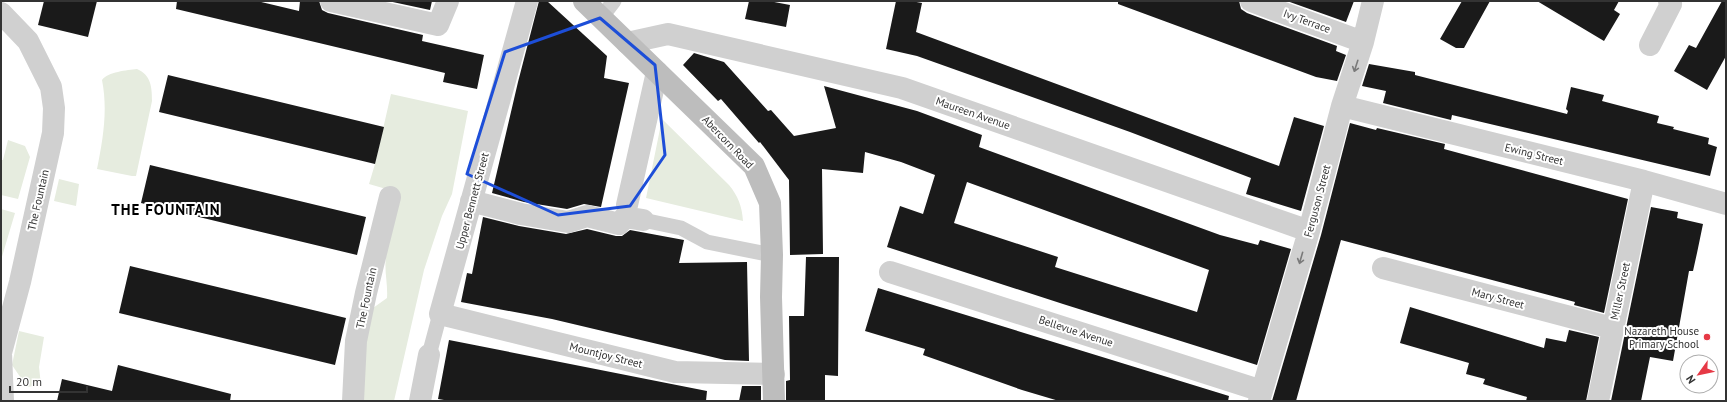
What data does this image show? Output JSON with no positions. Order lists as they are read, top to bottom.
{
  "streets": {
    "main road": ["Abercorn Road"],
    "street": [
      "Ivy Terrace",
      "Maureen Avenue",
      "Ewing Street",
      "The Fountain",
      "Upper Bennett Street",
      "Ferguson Street",
      "Miller Street",
      "Mary Street",
      "Bellevue Avenue",
      "Mountjoy Street"
    ]
  },
  "crossings": [
    ["Ivy Terrace", "Ferguson Street"],
    ["Maureen Avenue", "Abercorn Road"],
    ["Maureen Avenue", "Ferguson Street"],
    ["Abercorn Road", "Mountjoy Street"],
    ["Ewing Street", "Ferguson Street"],
    ["Ewing Street", "Miller Street"],
    ["Upper Bennett Street", "Mountjoy Street"],
    ["Ferguson Street", "Bellevue Avenue"],
    ["Miller Street", "Mary Street"]
  ],
  "one_way": ["Ferguson Street"],
  "districts": ["THE FOUNTAIN"],
  "places": ["Nazareth House Primary School"],
  "scale_bar": "20 m",
  "north": "bottom left"
}
